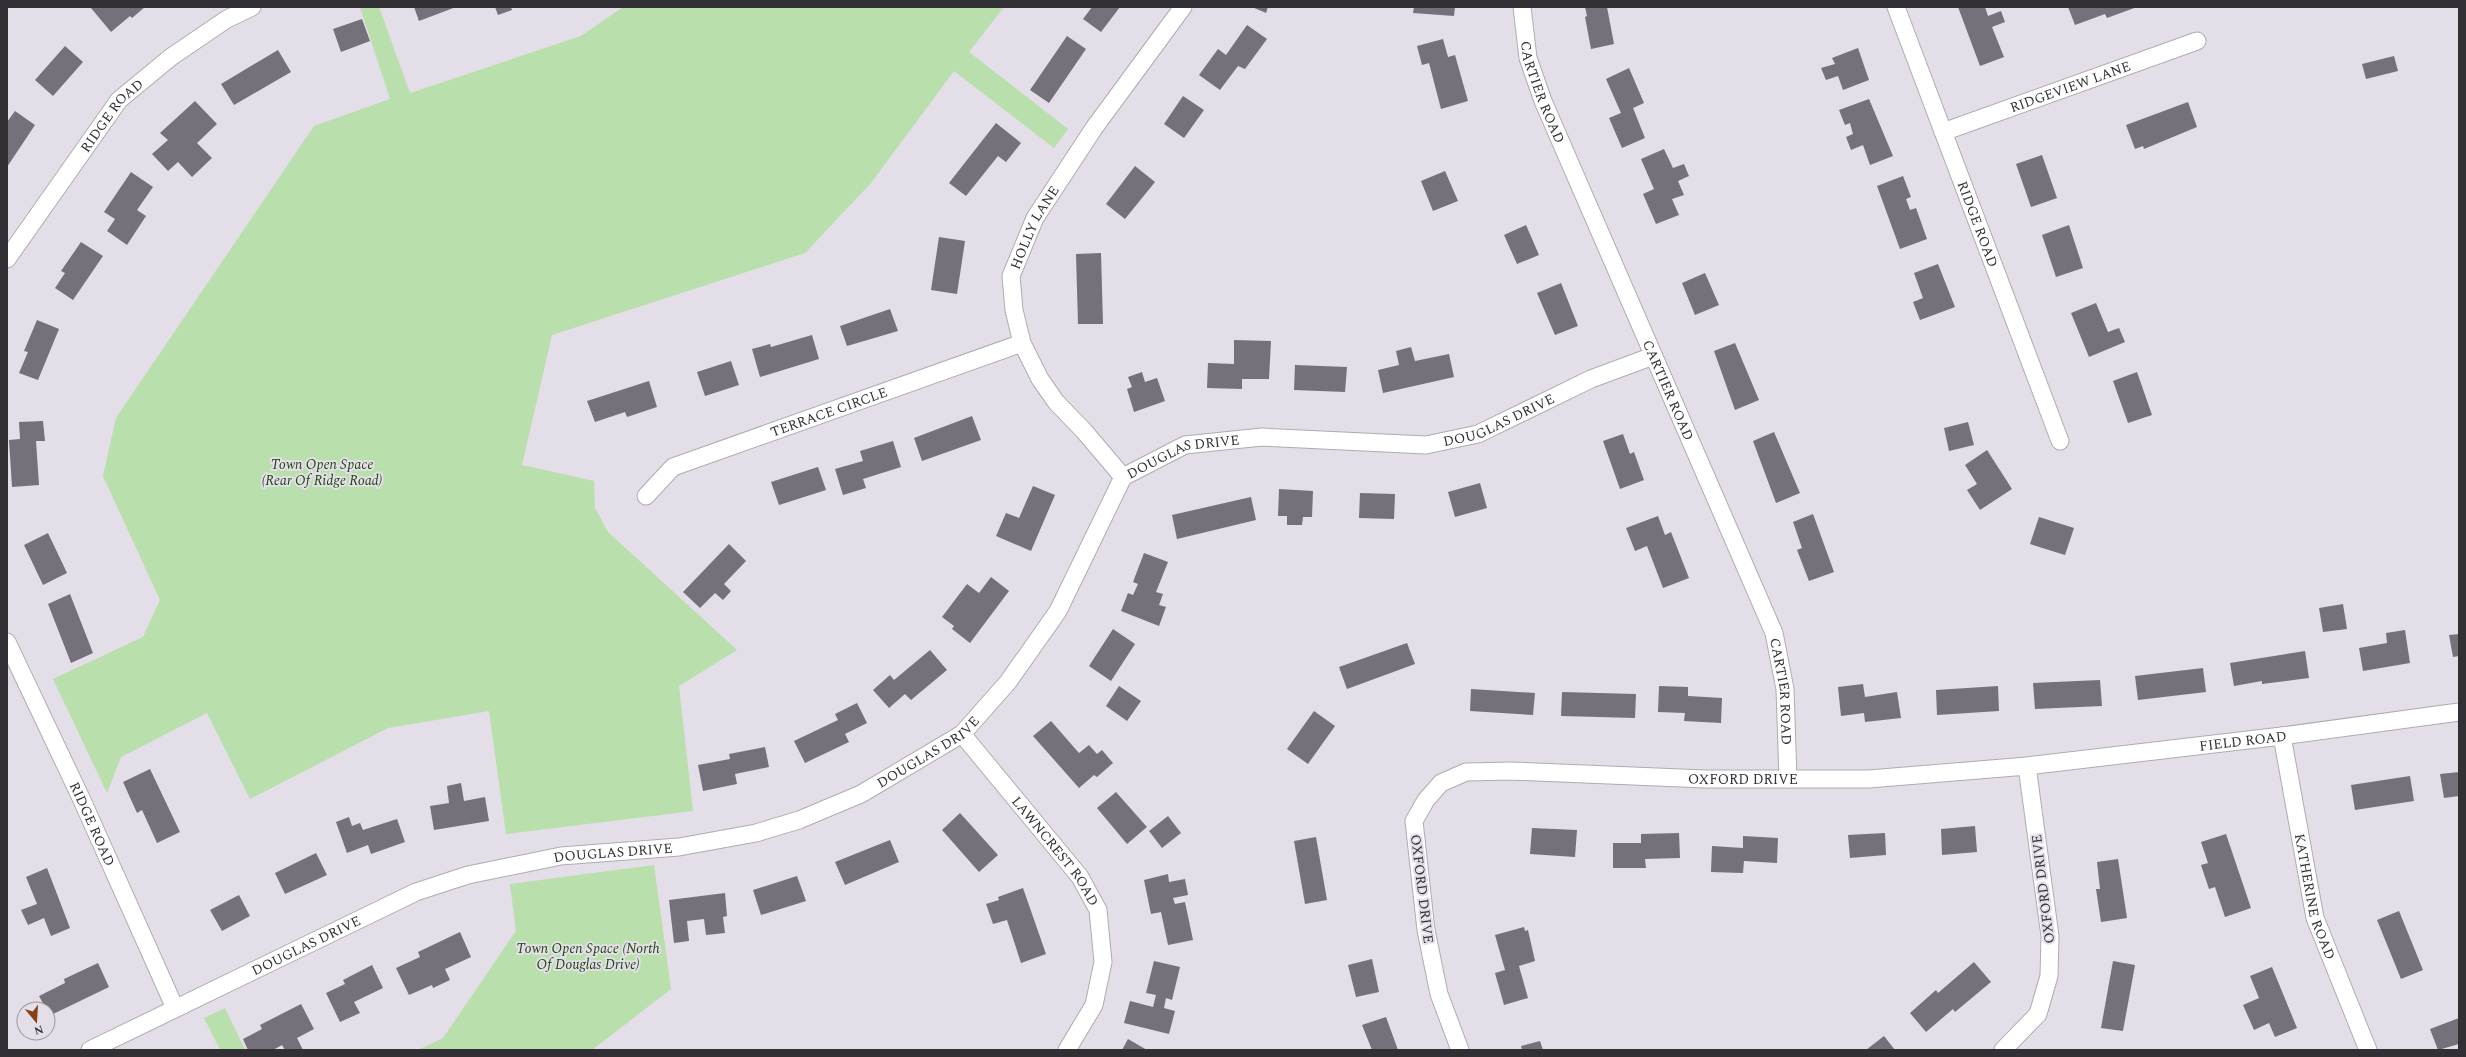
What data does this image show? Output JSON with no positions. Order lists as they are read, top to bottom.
{
  "streets": {
    "street": [
      "RIDGEVIEW LANE",
      "CARTIER ROAD",
      "RIDGE ROAD",
      "HOLLY LANE",
      "TERRACE CIRCLE",
      "DOUGLAS DRIVE",
      "FIELD ROAD",
      "OXFORD DRIVE",
      "LAWNCREST ROAD",
      "KATHERINE ROAD"
    ]
  },
  "crossings": [
    ["RIDGEVIEW LANE", "RIDGE ROAD"],
    ["CARTIER ROAD", "DOUGLAS DRIVE"],
    ["CARTIER ROAD", "OXFORD DRIVE"],
    ["RIDGE ROAD", "DOUGLAS DRIVE"],
    ["HOLLY LANE", "TERRACE CIRCLE"],
    ["HOLLY LANE", "DOUGLAS DRIVE"],
    ["DOUGLAS DRIVE", "LAWNCREST ROAD"],
    ["FIELD ROAD", "OXFORD DRIVE"],
    ["FIELD ROAD", "KATHERINE ROAD"]
  ],
  "parks": ["Town Open Space (Rear Of Ridge Road)", "Town Open Space (North Of Douglas Drive)"],
  "north": "bottom"
}
